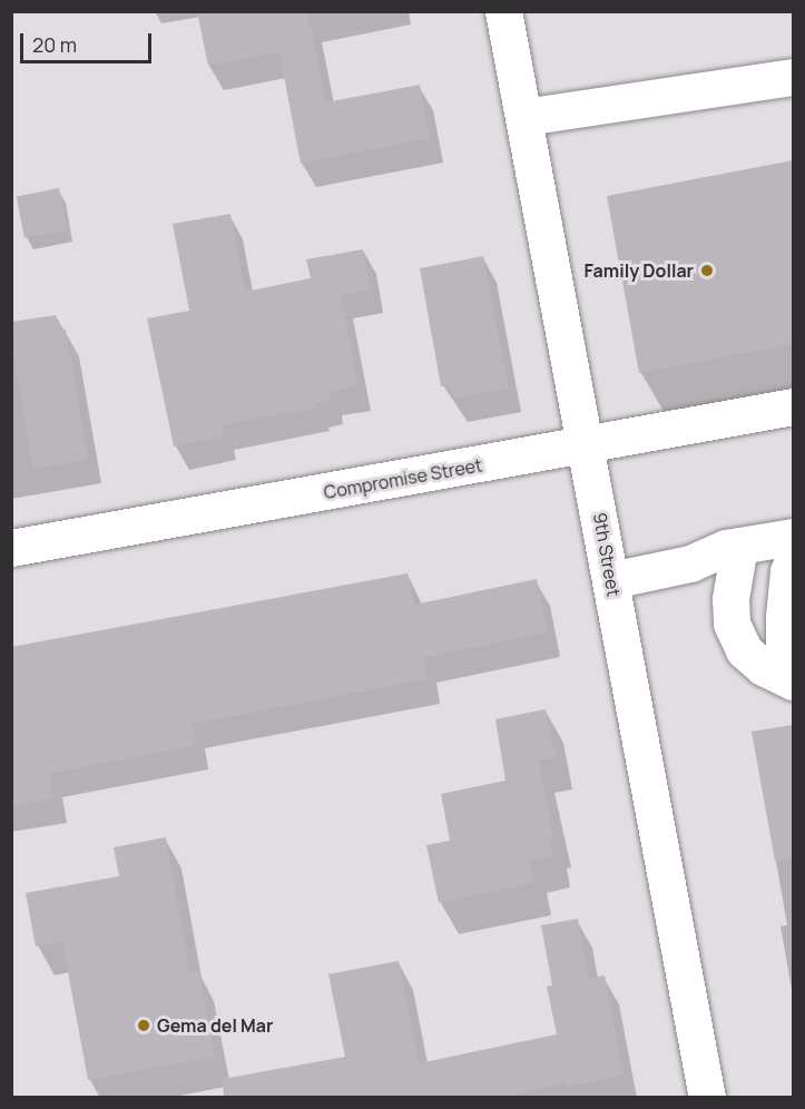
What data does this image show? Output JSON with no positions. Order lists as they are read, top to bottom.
{
  "streets": {
    "street": ["Compromise Street", "9th Street"]
  },
  "crossings": [
    ["Compromise Street", "9th Street"]
  ],
  "places": ["Family Dollar", "Gema del Mar"],
  "scale_bar": "20 m"
}
